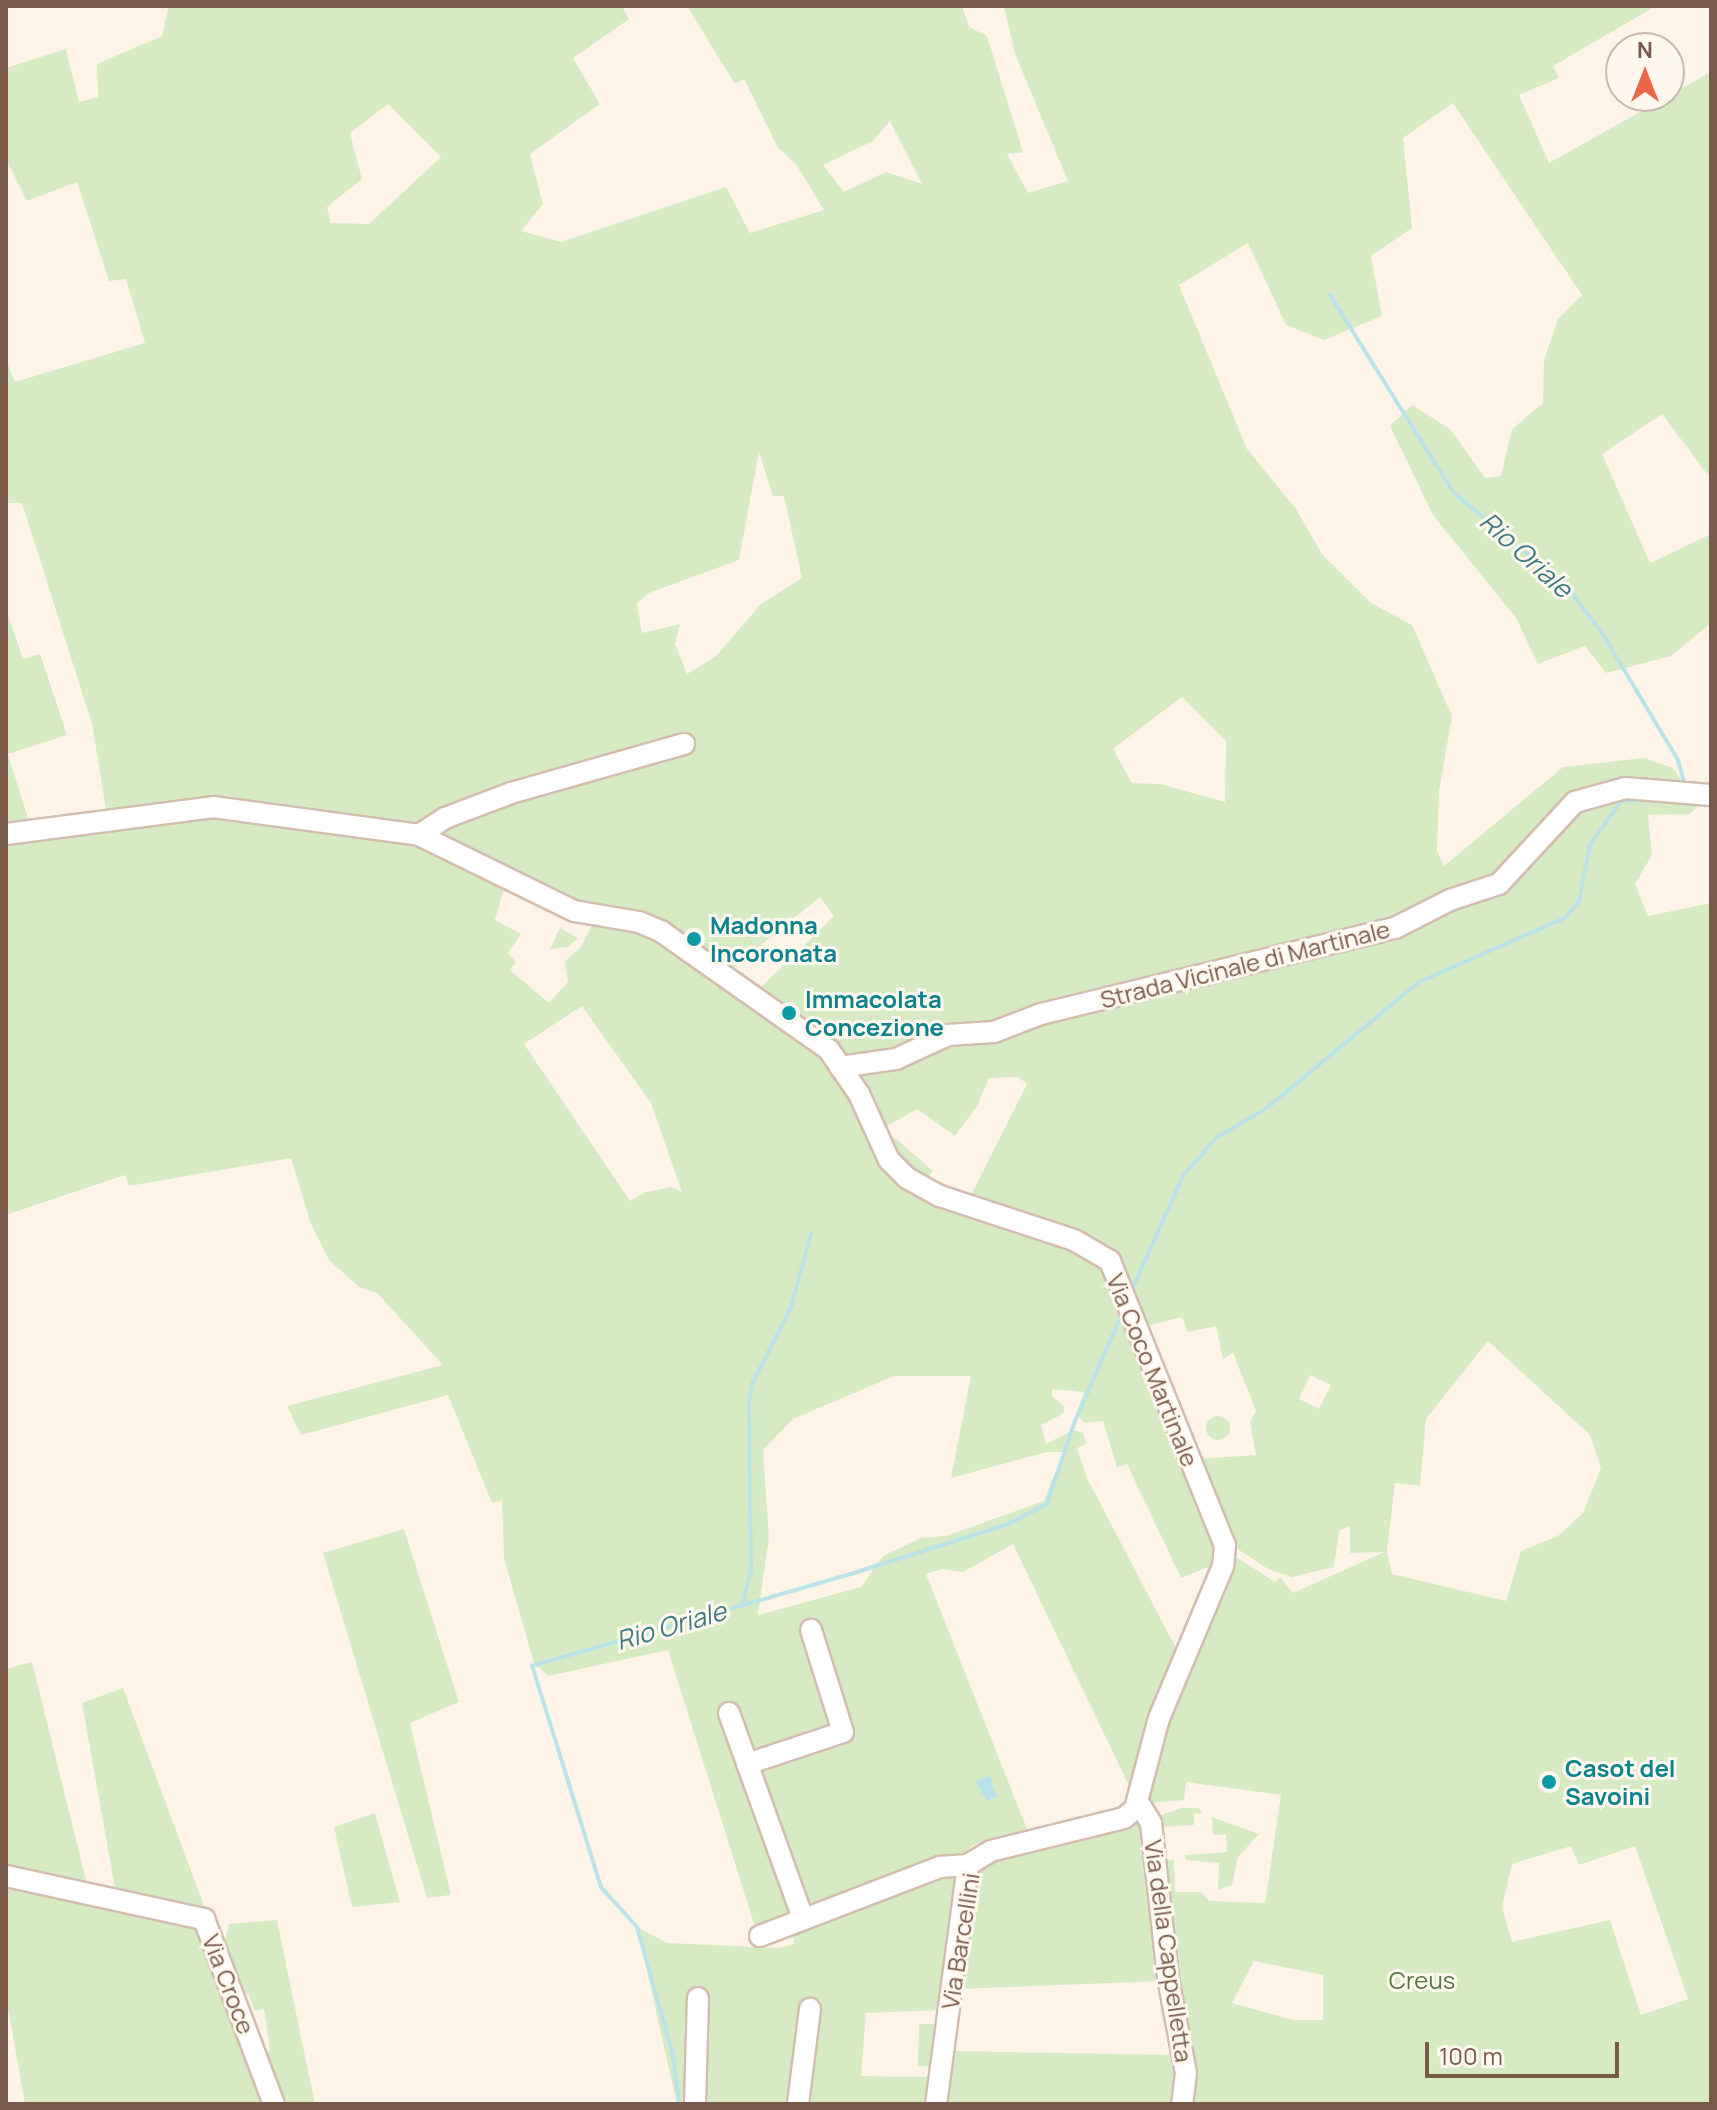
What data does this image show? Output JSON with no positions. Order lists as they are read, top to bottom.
{
  "streets": {
    "street": [
      "Strada Vicinale di Martinale",
      "Via Coco Martinale",
      "Via Barcellini",
      "Via della Cappelletta",
      "Via Croce"
    ]
  },
  "crossings": [
    ["Strada Vicinale di Martinale", "Via Coco Martinale"],
    ["Via Coco Martinale", "Via Barcellini"],
    ["Via Coco Martinale", "Via della Cappelletta"],
    ["Via Barcellini", "Via della Cappelletta"]
  ],
  "water": ["Rio Oriale"],
  "parks": ["Creus"],
  "places": ["Madonna Incoronata", "Immacolata Concezione", "Casot del Savoini"],
  "scale_bar": "100 m",
  "north": "top"
}
